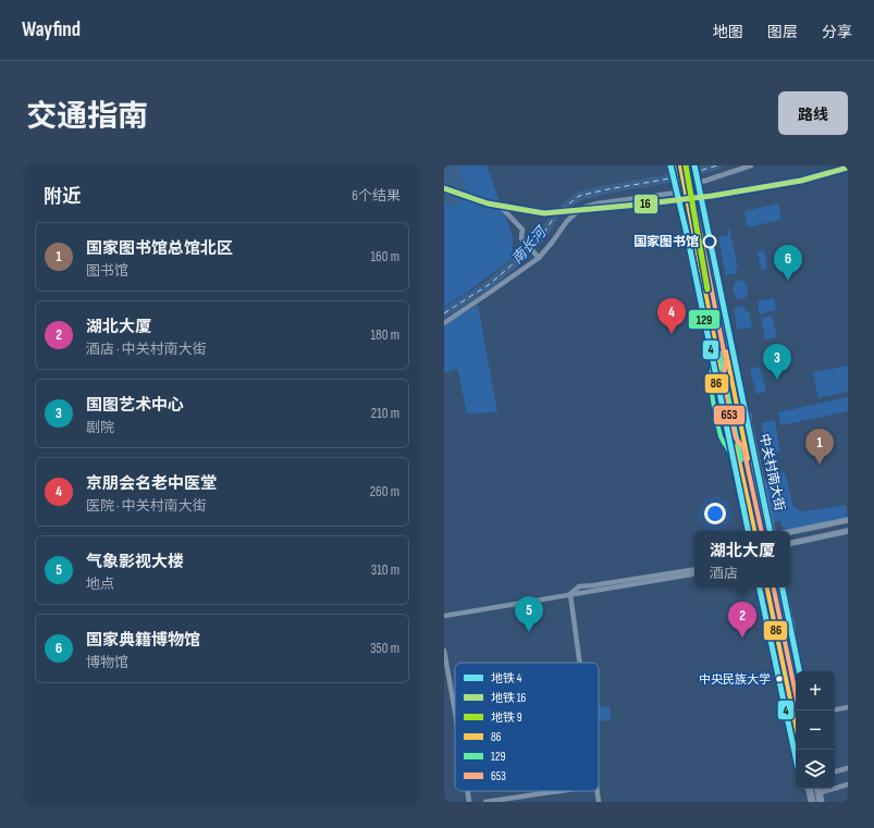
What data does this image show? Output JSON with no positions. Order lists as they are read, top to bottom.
{
  "streets": {
    "main road": ["中关村南大街"]
  },
  "water": ["南长河"],
  "places": ["国家图书馆", "中央民族大学"],
  "lines": [
    "metro line 4",
    "metro line 9",
    "transit line 86",
    "transit line 653",
    "transit line 129",
    "metro line 16"
  ],
  "legend": [
    "地铁 4",
    "地铁 16",
    "地铁 9",
    "86",
    "129",
    "653"
  ],
  "page": {
    "header": "Wayfind",
    "nav": ["地图", "图层", "分享"],
    "title": "交通指南",
    "buttons": "路线",
    "heading": ["附近", "6个结果"],
    "list": [
      {
        "mark": "1",
        "name": "国家图书馆总馆北区",
        "note": "图书馆",
        "value": "160 m"
      },
      {
        "mark": "2",
        "name": "湖北大厦",
        "note": "酒店 · 中关村南大街",
        "value": "180 m"
      },
      {
        "mark": "3",
        "name": "国图艺术中心",
        "note": "剧院",
        "value": "210 m"
      },
      {
        "mark": "4",
        "name": "京朋会名老中医堂",
        "note": "医院 · 中关村南大街",
        "value": "260 m"
      },
      {
        "mark": "5",
        "name": "气象影视大楼",
        "note": "地点",
        "value": "310 m"
      },
      {
        "mark": "6",
        "name": "国家典籍博物馆",
        "note": "博物馆",
        "value": "350 m"
      }
    ],
    "pins": [
      "6",
      "4",
      "3",
      "1",
      "5",
      "2"
    ],
    "popup": ["湖北大厦", "酒店"],
    "map_buttons": ["+", "−"]
  }
}
